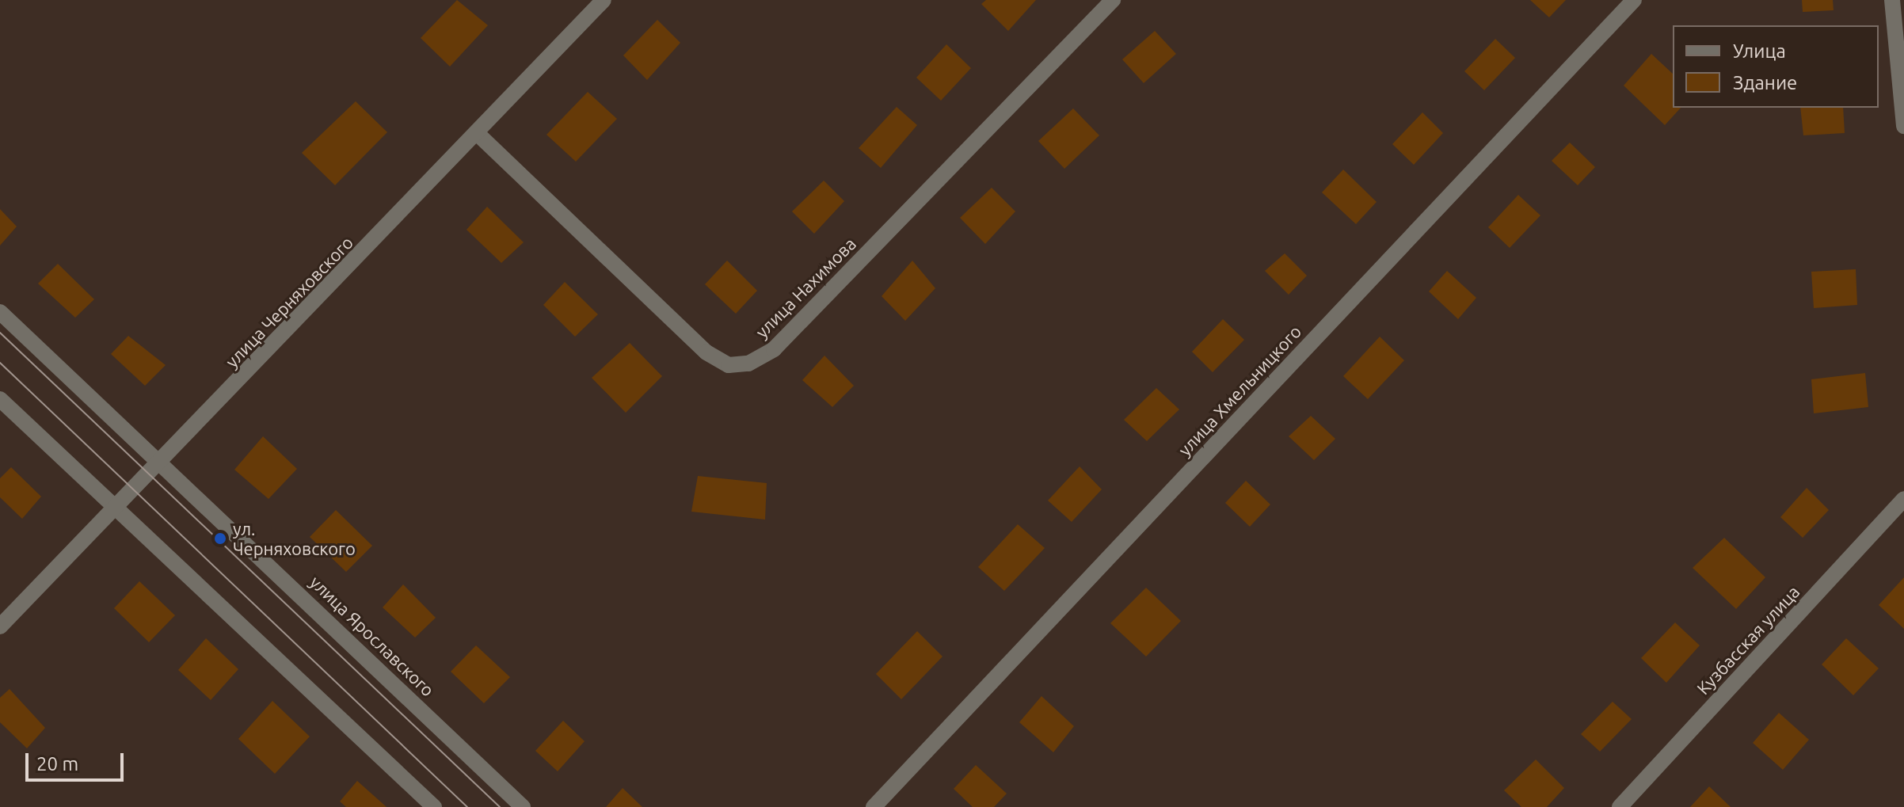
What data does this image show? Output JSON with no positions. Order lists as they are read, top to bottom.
{
  "streets": {
    "street": [
      "улица Нахимова",
      "улица Черняховского",
      "улица Хмельницкого",
      "улица Ярославского",
      "Кузбасская улица"
    ]
  },
  "crossings": [
    ["улица Нахимова", "улица Черняховского"],
    ["улица Черняховского", "улица Ярославского"]
  ],
  "places": ["ул. Черняховского"],
  "legend": ["Улица", "Здание"],
  "scale_bar": "20 m"
}
